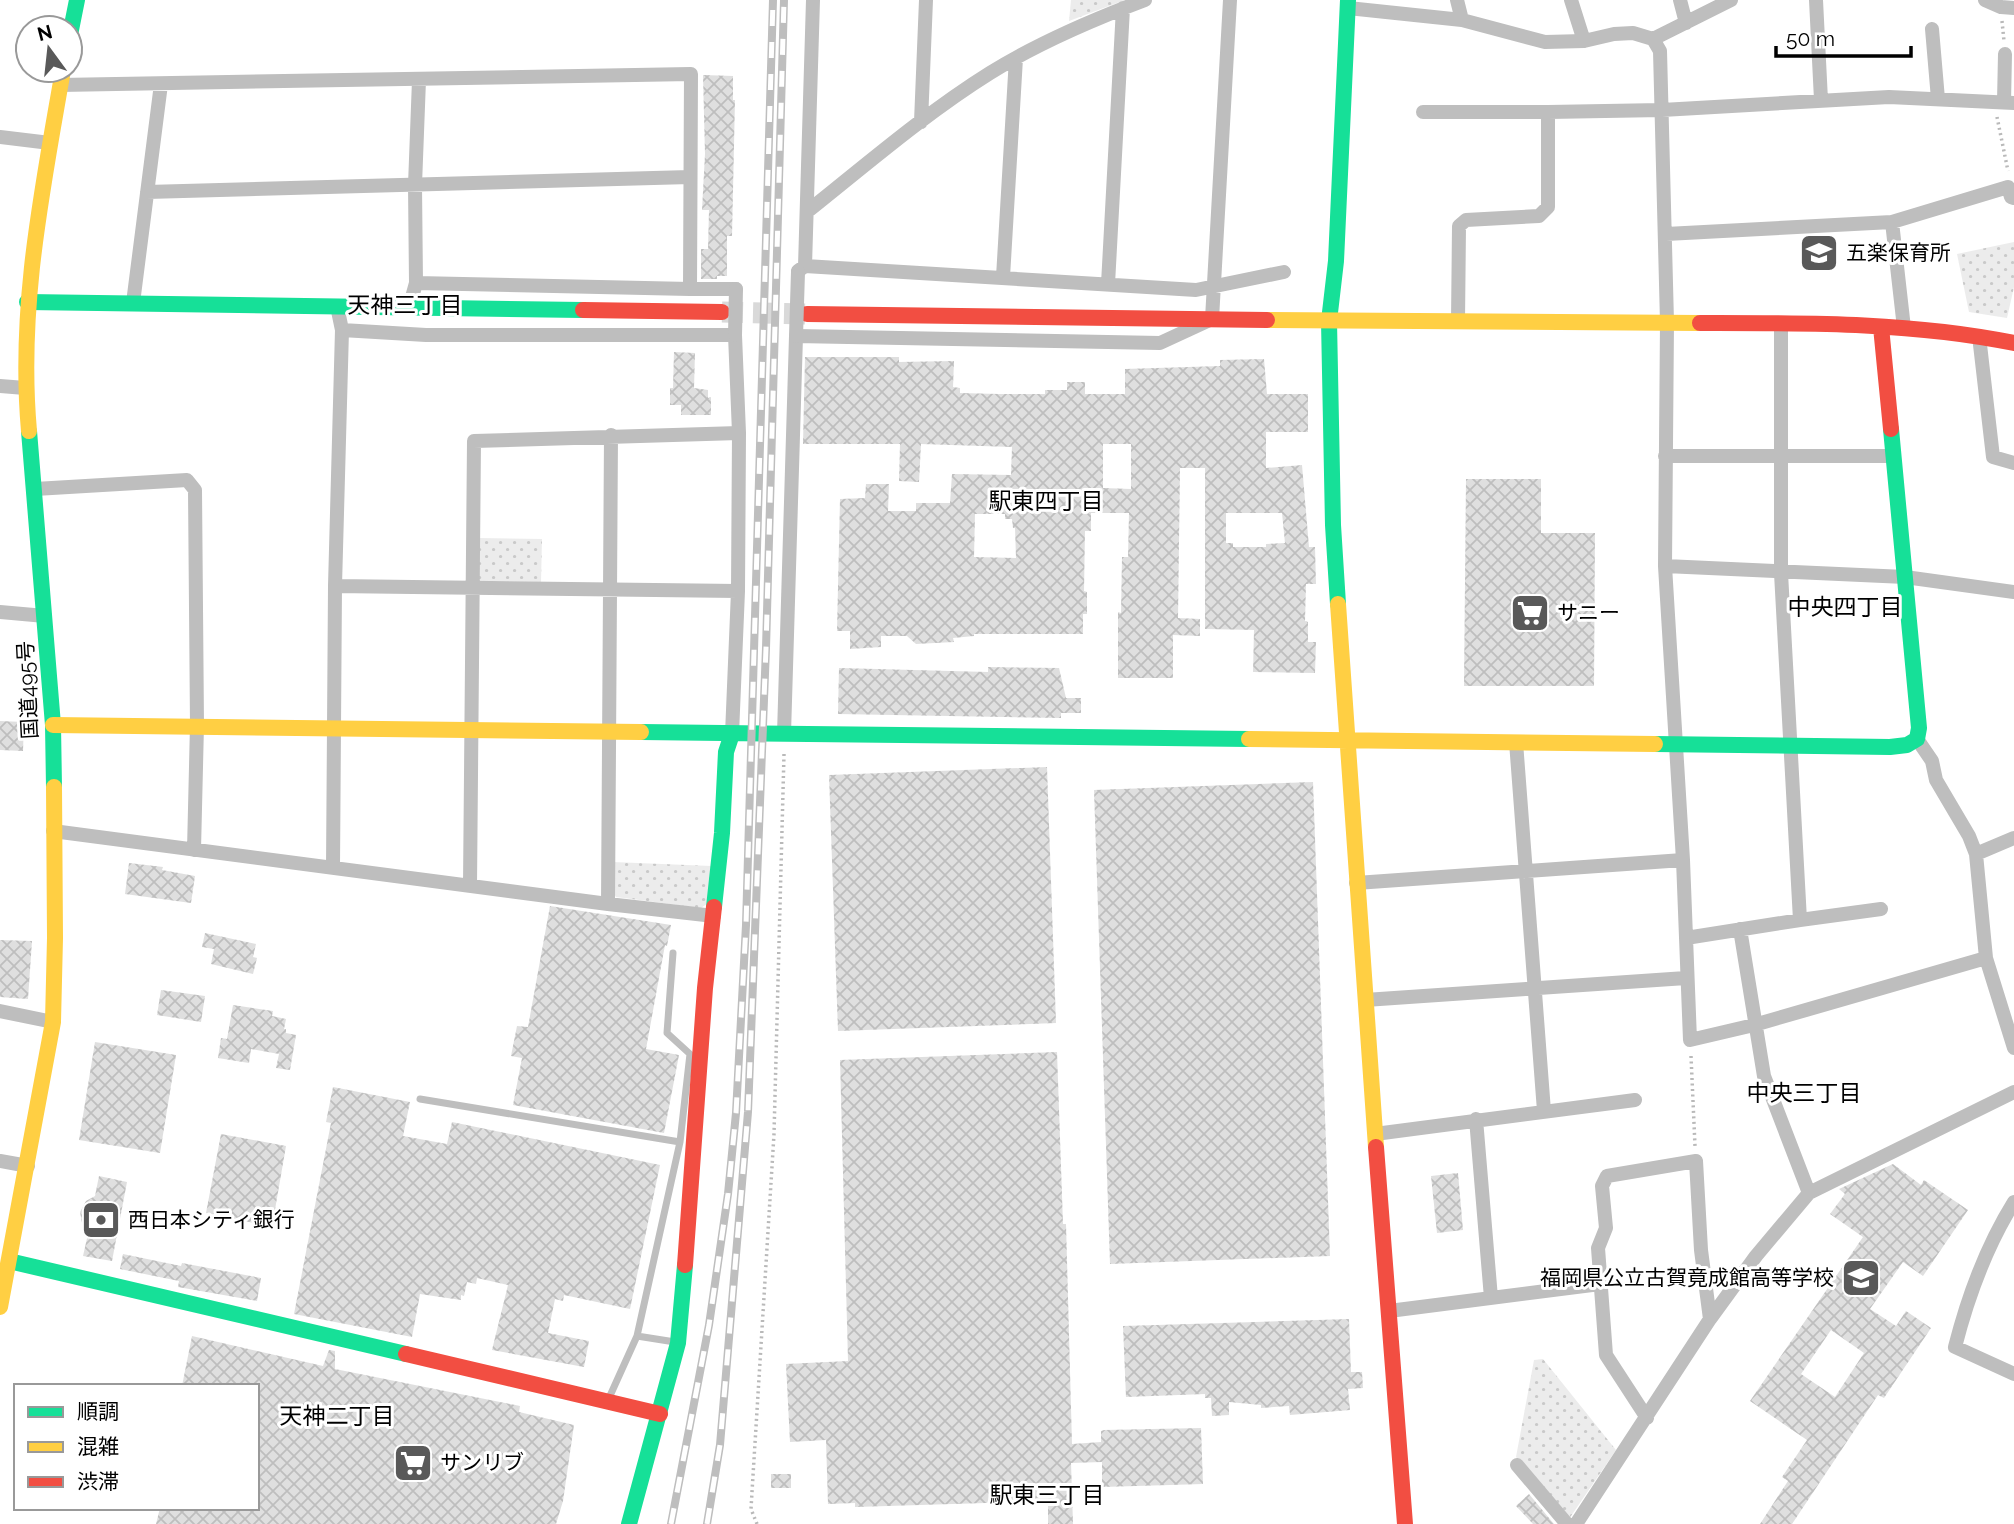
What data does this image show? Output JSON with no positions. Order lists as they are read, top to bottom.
{
  "streets": {
    "main road": ["国道495号"]
  },
  "districts": [
    "天神三丁目",
    "駅東四丁目",
    "中央四丁目",
    "中央三丁目",
    "天神二丁目",
    "駅東三丁目"
  ],
  "places": {
    "school or university": ["五楽保育所", "福岡県公立古賀竟成館高等学校"],
    "supermarket": ["サニー", "サンリブ"],
    "bank": ["西日本シティ銀行"]
  },
  "legend": ["順調", "混雑", "渋滞"],
  "scale_bar": "50 m",
  "north": "top"
}
